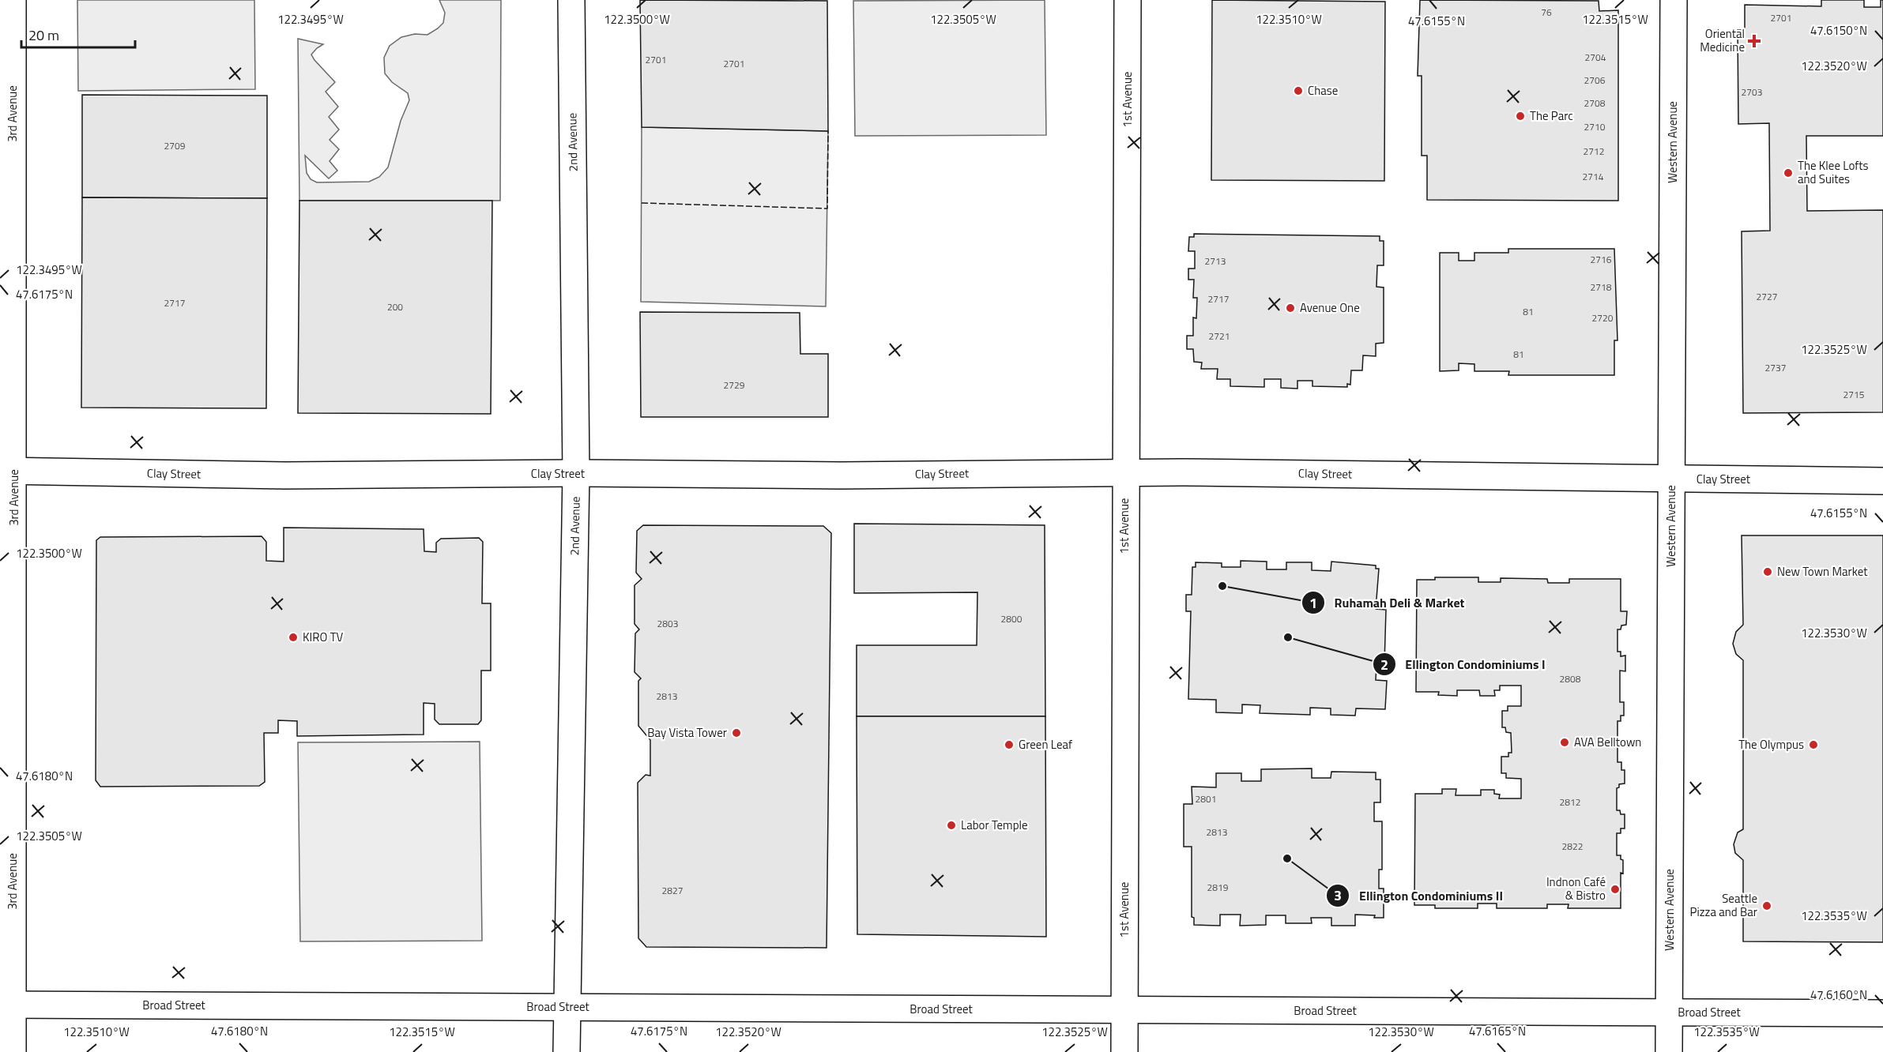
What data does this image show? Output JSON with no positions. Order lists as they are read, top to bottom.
{
  "streets": {
    "main road": [
      "1st Avenue",
      "3rd Avenue",
      "2nd Avenue",
      "Western Avenue",
      "Clay Street",
      "Broad Street"
    ]
  },
  "crossings": [
    ["1st Avenue", "Clay Street"],
    ["1st Avenue", "Broad Street"],
    ["3rd Avenue", "Clay Street"],
    ["3rd Avenue", "Broad Street"],
    ["2nd Avenue", "Clay Street"],
    ["2nd Avenue", "Broad Street"],
    ["Western Avenue", "Clay Street"],
    ["Western Avenue", "Broad Street"]
  ],
  "places": {
    "health": ["Oriental Medicine"],
    "other": [
      "Chase",
      "The Parc",
      "The Klee Lofts and Suites",
      "Avenue One",
      "New Town Market",
      "Ruhamah Deli & Market",
      "KIRO TV",
      "Ellington Condominiums I",
      "Bay Vista Tower",
      "AVA Belltown",
      "Green Leaf",
      "The Olympus",
      "Labor Temple",
      "Ellington Condominiums II",
      "Indnon Café & Bistro",
      "Seattle Pizza and Bar"
    ]
  },
  "house_numbers": [
    "76",
    "2701",
    "2704",
    "2701",
    "2701",
    "2706",
    "2703",
    "2708",
    "2710",
    "2709",
    "2712",
    "2714",
    "2716",
    "2713",
    "2718",
    "2727",
    "2717",
    "2717",
    "200",
    "81",
    "2720",
    "2721",
    "81",
    "2737",
    "2729",
    "2715",
    "2800",
    "2803",
    "2808",
    "2813",
    "2801",
    "2812",
    "2813",
    "2822",
    "2819",
    "2827"
  ],
  "scale_bar": "20 m",
  "coordinates": [
    "122.3495°W",
    "122.3500°W",
    "122.3505°W",
    "122.3510°W",
    "122.3515°W",
    "47.6155°N",
    "47.6150°N",
    "122.3520°W",
    "47.6175°N",
    "122.3525°W",
    "122.3530°W",
    "47.6180°N",
    "122.3535°W",
    "47.6160°N",
    "47.6165°N"
  ]
}
